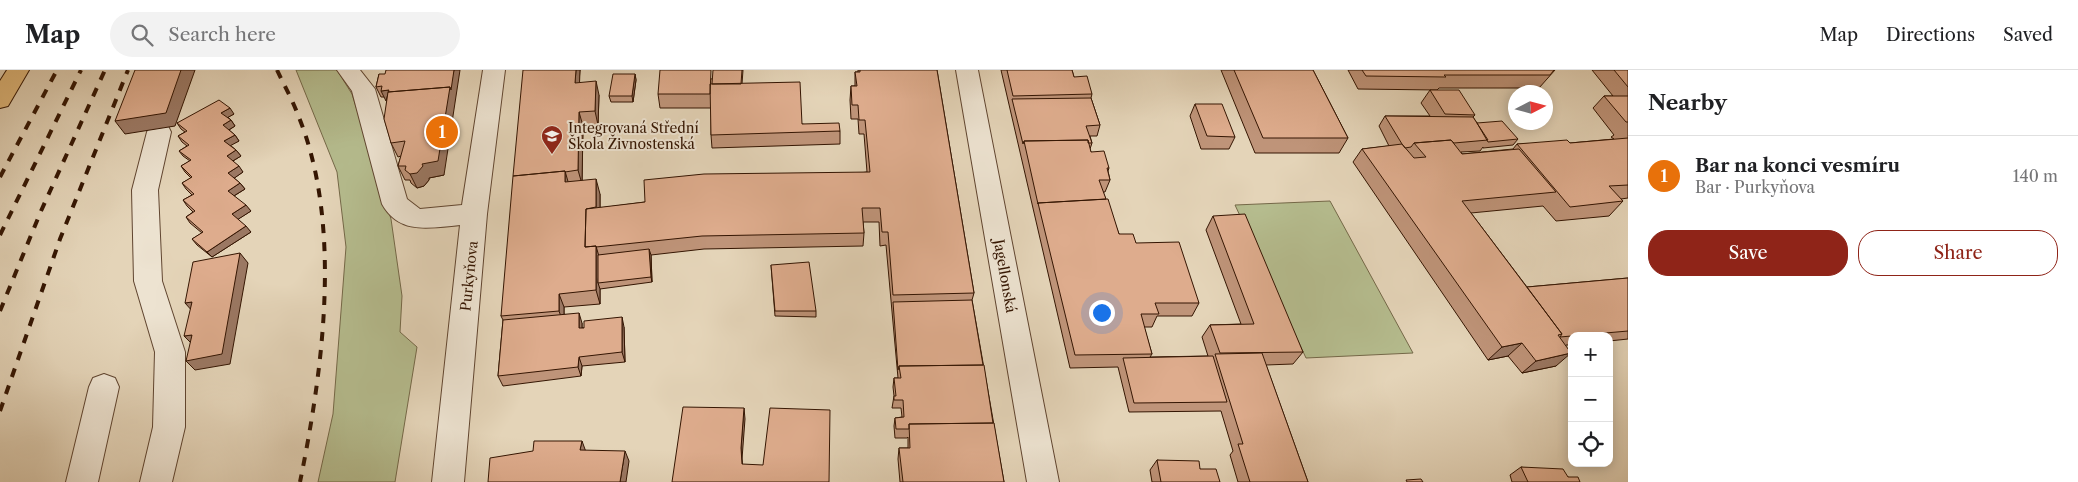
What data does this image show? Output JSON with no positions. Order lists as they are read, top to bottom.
{
  "streets": {
    "street": ["Purkyňova", "Jagellonská"]
  },
  "places": {
    "school or university": ["Integrovaná Střední Škola Živnostenská"]
  },
  "north": "right",
  "page": {
    "header": "Map",
    "search": "Search here",
    "nav": ["Map", "Directions", "Saved"],
    "heading": "Nearby",
    "pins": "1",
    "list": [
      {
        "mark": "1",
        "name": "Bar na konci vesmíru",
        "note": "Bar · Purkyňova",
        "value": "140 m"
      }
    ],
    "buttons": ["Save", "Share"],
    "map_buttons": ["+", "−"]
  }
}
